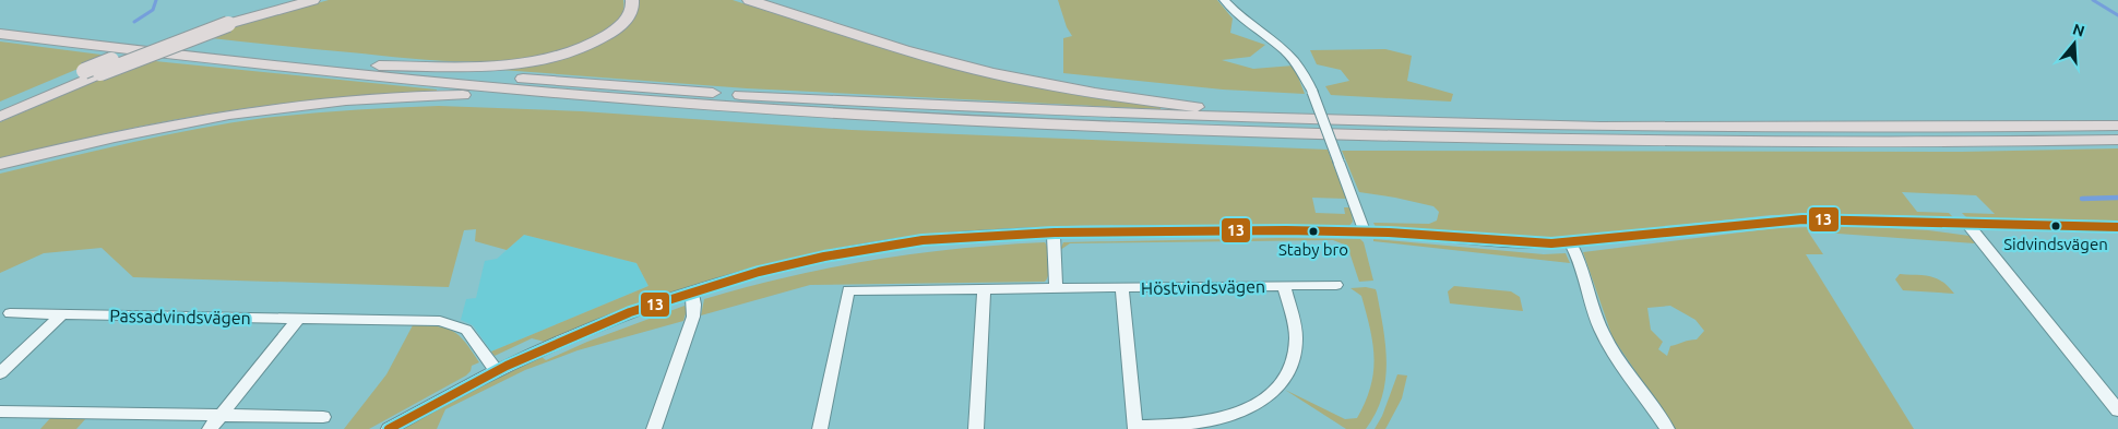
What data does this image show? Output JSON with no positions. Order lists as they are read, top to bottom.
{
  "streets": {
    "street": ["Höstvindsvägen", "Passadvindsvägen"]
  },
  "places": ["Sidvindsvägen", "Staby bro"],
  "lines": ["transit line 13"],
  "north": "top"
}
